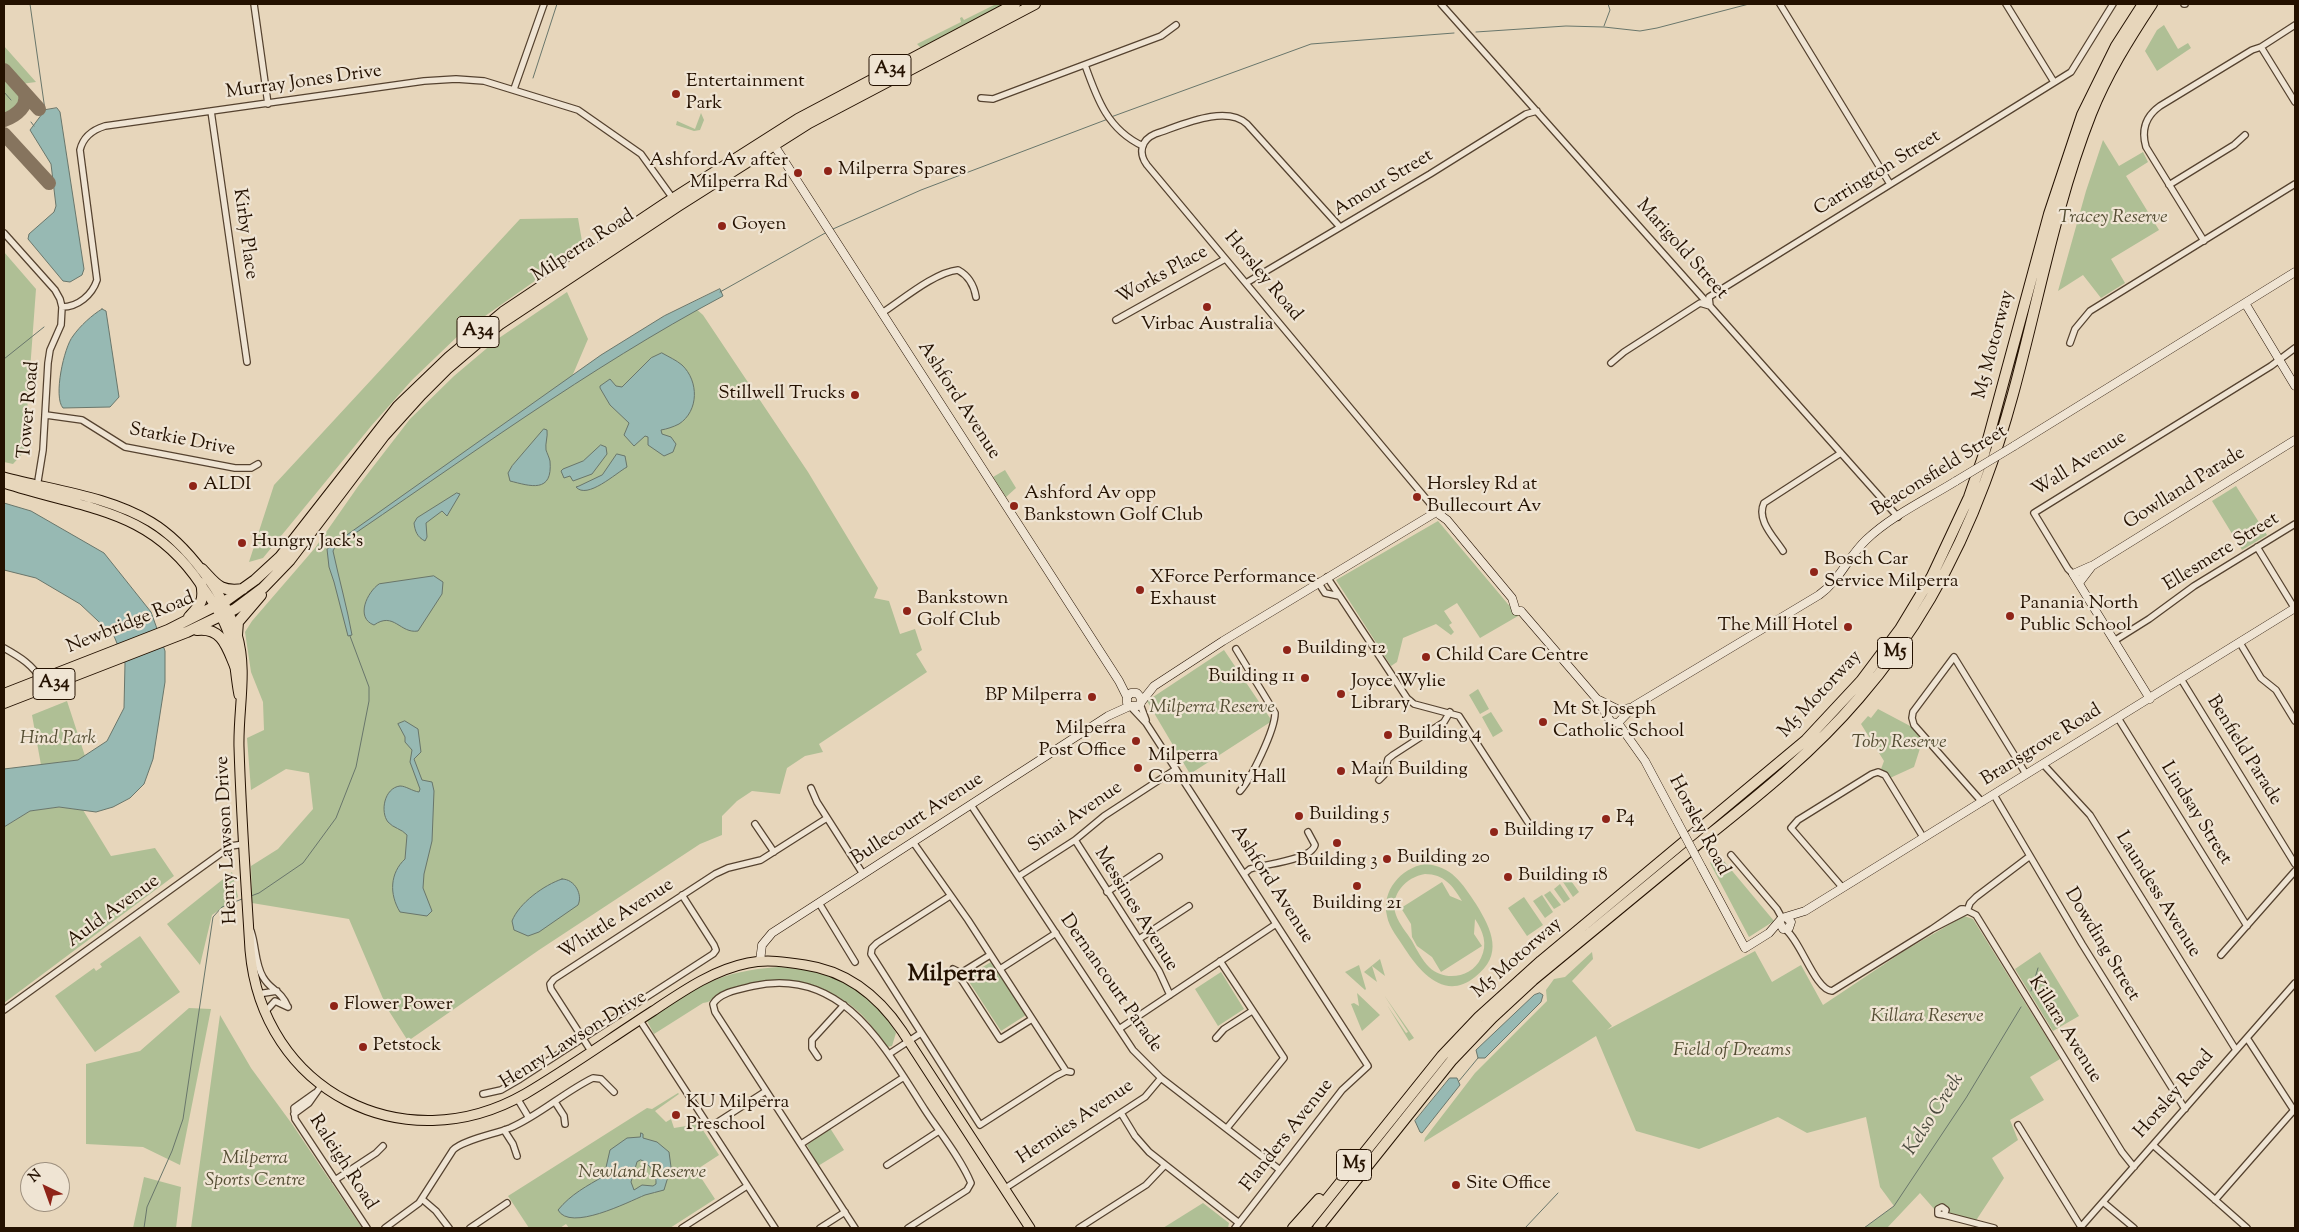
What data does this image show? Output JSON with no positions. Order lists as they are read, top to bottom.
{
  "streets": {
    "highway": [
      "A34",
      "Milperra Road",
      "M5 Motorway",
      "Newbridge Road",
      "M5"
    ],
    "main road": [
      "Horsley Road",
      "Ashford Avenue",
      "Wall Avenue",
      "Beaconsfield Street",
      "Gowlland Parade",
      "Bransgrove Road",
      "Bullecourt Avenue",
      "Henry Lawson Drive"
    ],
    "street": [
      "Murray Jones Drive",
      "Carrington Street",
      "Amour Street",
      "Kirby Place",
      "Marigold Street",
      "Works Place",
      "Tower Road",
      "Starkie Drive",
      "Ellesmere Street",
      "Benfield Parade",
      "Lindsay Street",
      "Sinai Avenue",
      "Laundess Avenue",
      "Messines Avenue",
      "Auld Avenue",
      "Whittle Avenue",
      "Dowding Street",
      "Dernancourt Parade",
      "Killara Avenue",
      "Hermies Avenue",
      "Flanders Avenue",
      "Raleigh Road"
    ]
  },
  "crossings": [
    ["Murray Jones Drive", "Kirby Place"],
    ["Murray Jones Drive", "Milperra Road"],
    ["Murray Jones Drive", "Tower Road"],
    ["Carrington Street", "Marigold Street"],
    ["Amour Street", "Marigold Street"],
    ["Amour Street", "Horsley Road"],
    ["Milperra Road", "Ashford Avenue"],
    ["Milperra Road", "Newbridge Road"],
    ["Milperra Road", "Henry Lawson Drive"],
    ["Marigold Street", "Beaconsfield Street"],
    ["Works Place", "Horsley Road"],
    ["Horsley Road", "Beaconsfield Street"],
    ["Horsley Road", "Bransgrove Road"],
    ["Horsley Road", "Bullecourt Avenue"],
    ["Horsley Road", "Laundess Avenue"],
    ["Horsley Road", "Dowding Street"],
    ["Horsley Road", "Killara Avenue"],
    ["Ashford Avenue", "Sinai Avenue"],
    ["Ashford Avenue", "Bullecourt Avenue"],
    ["Ashford Avenue", "Flanders Avenue"],
    ["Tower Road", "Starkie Drive"],
    ["Tower Road", "Henry Lawson Drive"],
    ["Wall Avenue", "Gowlland Parade"],
    ["Wall Avenue", "Ellesmere Street"],
    ["Wall Avenue", "Bransgrove Road"],
    ["Newbridge Road", "Henry Lawson Drive"],
    ["Bransgrove Road", "Benfield Parade"],
    ["Bransgrove Road", "Lindsay Street"],
    ["Bransgrove Road", "Laundess Avenue"],
    ["Bransgrove Road", "Dowding Street"],
    ["Sinai Avenue", "Messines Avenue"],
    ["Sinai Avenue", "Dernancourt Parade"],
    ["Bullecourt Avenue", "Henry Lawson Drive"],
    ["Bullecourt Avenue", "Dernancourt Parade"],
    ["Henry Lawson Drive", "Auld Avenue"],
    ["Henry Lawson Drive", "Whittle Avenue"],
    ["Henry Lawson Drive", "Hermies Avenue"],
    ["Henry Lawson Drive", "Raleigh Road"],
    ["Dernancourt Parade", "Hermies Avenue"],
    ["Dernancourt Parade", "Flanders Avenue"]
  ],
  "districts": ["Milperra"],
  "water": ["Kelso Creek"],
  "parks": [
    "Tracey Reserve",
    "Milperra Reserve",
    "Hind Park",
    "Toby Reserve",
    "Killara Reserve",
    "Field of Dreams",
    "Milperra Sports Centre",
    "Newland Reserve"
  ],
  "places": [
    "Entertainment Park",
    "Milperra Spares",
    "Ashford Av after Milperra Rd",
    "Goyen",
    "Virbac Australia",
    "Stillwell Trucks",
    "ALDI",
    "Horsley Rd at Bullecourt Av",
    "Ashford Av opp Bankstown Golf Club",
    "Hungry Jack's",
    "Bosch Car Service Milperra",
    "XForce Performance Exhaust",
    "Bankstown Golf Club",
    "Panania North Public School",
    "The Mill Hotel",
    "Building 12",
    "Child Care Centre",
    "Building 11",
    "Joyce Wylie Library",
    "BP Milperra",
    "Mt St Joseph Catholic School",
    "Building 4",
    "Milperra Post Office",
    "Milperra Community Hall",
    "Main Building",
    "Building 5",
    "P4",
    "Building 17",
    "Building 3",
    "Building 20",
    "Building 18",
    "Building 21",
    "Flower Power",
    "Petstock",
    "KU Milperra Preschool",
    "Site Office"
  ],
  "north": "top left"
}
